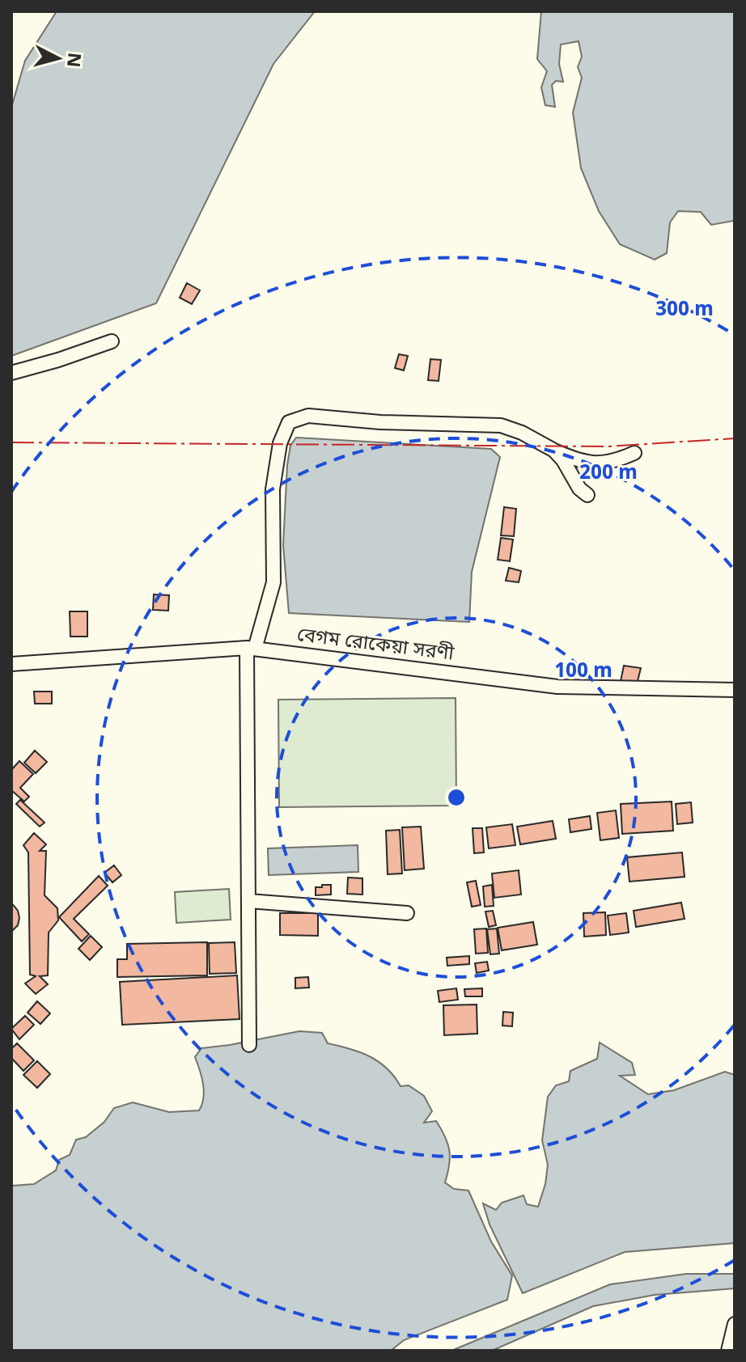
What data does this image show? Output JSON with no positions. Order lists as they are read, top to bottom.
{
  "streets": {
    "street": ["বেগম রোকেয়া সরণী"]
  },
  "north": "right",
  "rings": ["300 m", "200 m", "100 m"]
}
